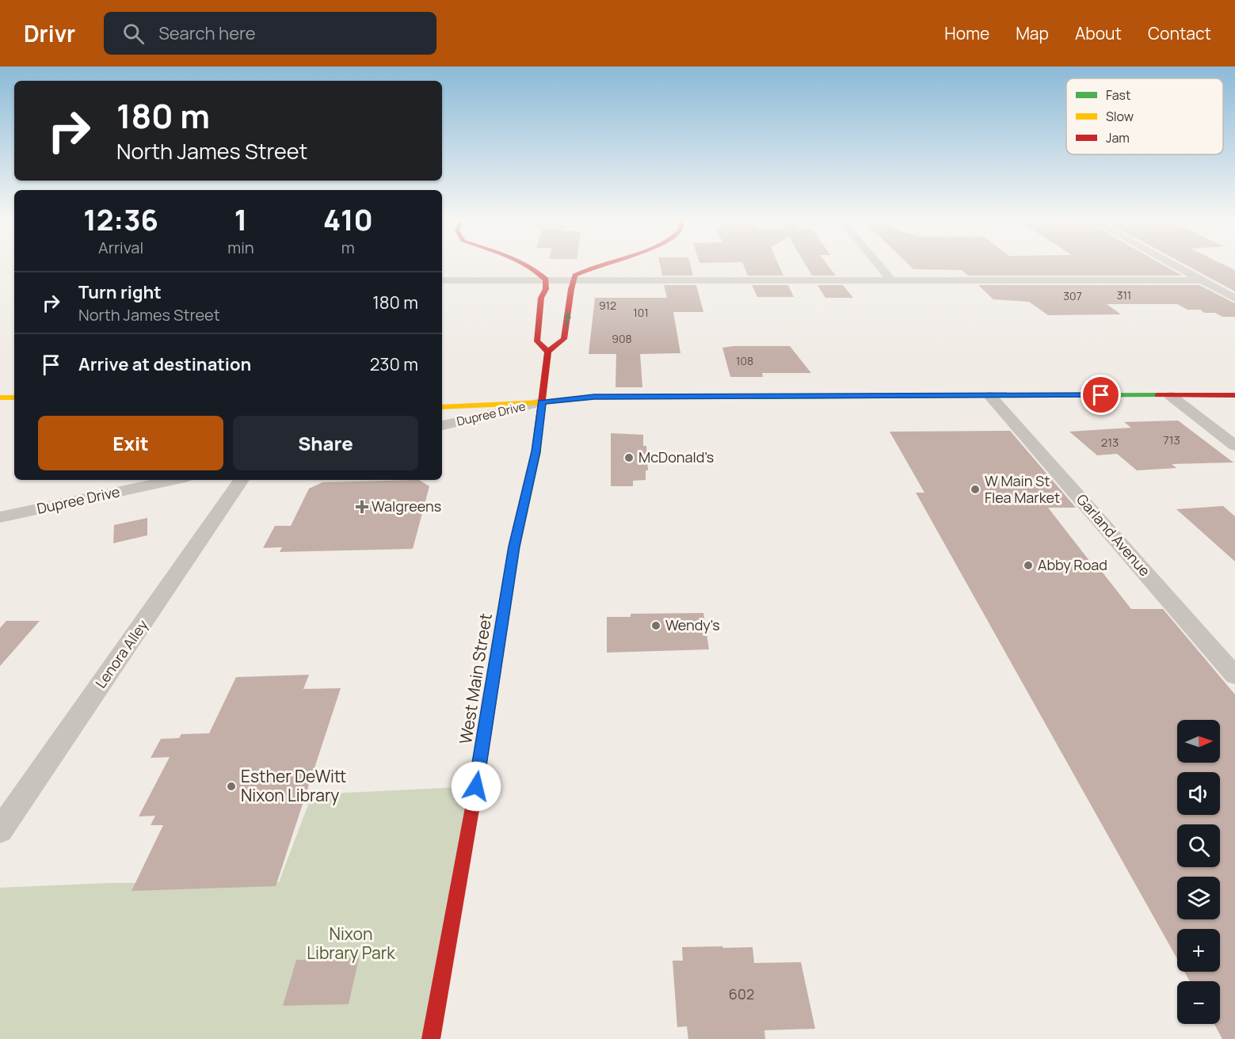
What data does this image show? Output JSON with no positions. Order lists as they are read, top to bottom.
{
  "streets": {
    "main road": ["West Main Street"],
    "street": ["Dupree Drive", "Garland Avenue", "Lenora Alley"]
  },
  "crossings": [
    ["Dupree Drive", "West Main Street"]
  ],
  "parks": ["Nixon Library Park"],
  "places": {
    "other": [
      "McDonald's",
      "W Main St Flea Market",
      "Abby Road",
      "Wendy's",
      "Esther DeWitt Nixon Library"
    ],
    "health": ["Walgreens"]
  },
  "house_numbers": [
    "311",
    "307",
    "912",
    "101",
    "908",
    "108",
    "713",
    "213",
    "602"
  ],
  "legend": ["Fast", "Slow", "Jam"],
  "north": "right",
  "page": {
    "header": "Drivr",
    "search": "Search here",
    "nav": [
      "Home",
      "Map",
      "About",
      "Contact"
    ],
    "turn": ["180 m", "North James Street"],
    "eta": [
      "12:36",
      "Arrival",
      "1",
      "min",
      "410",
      "m"
    ],
    "list": [
      {
        "name": "Turn right",
        "note": "North James Street",
        "value": "180 m"
      },
      {
        "name": "Arrive at destination",
        "value": "230 m"
      }
    ],
    "buttons": ["Exit", "Share"],
    "map_buttons": ["+", "−"]
  }
}
